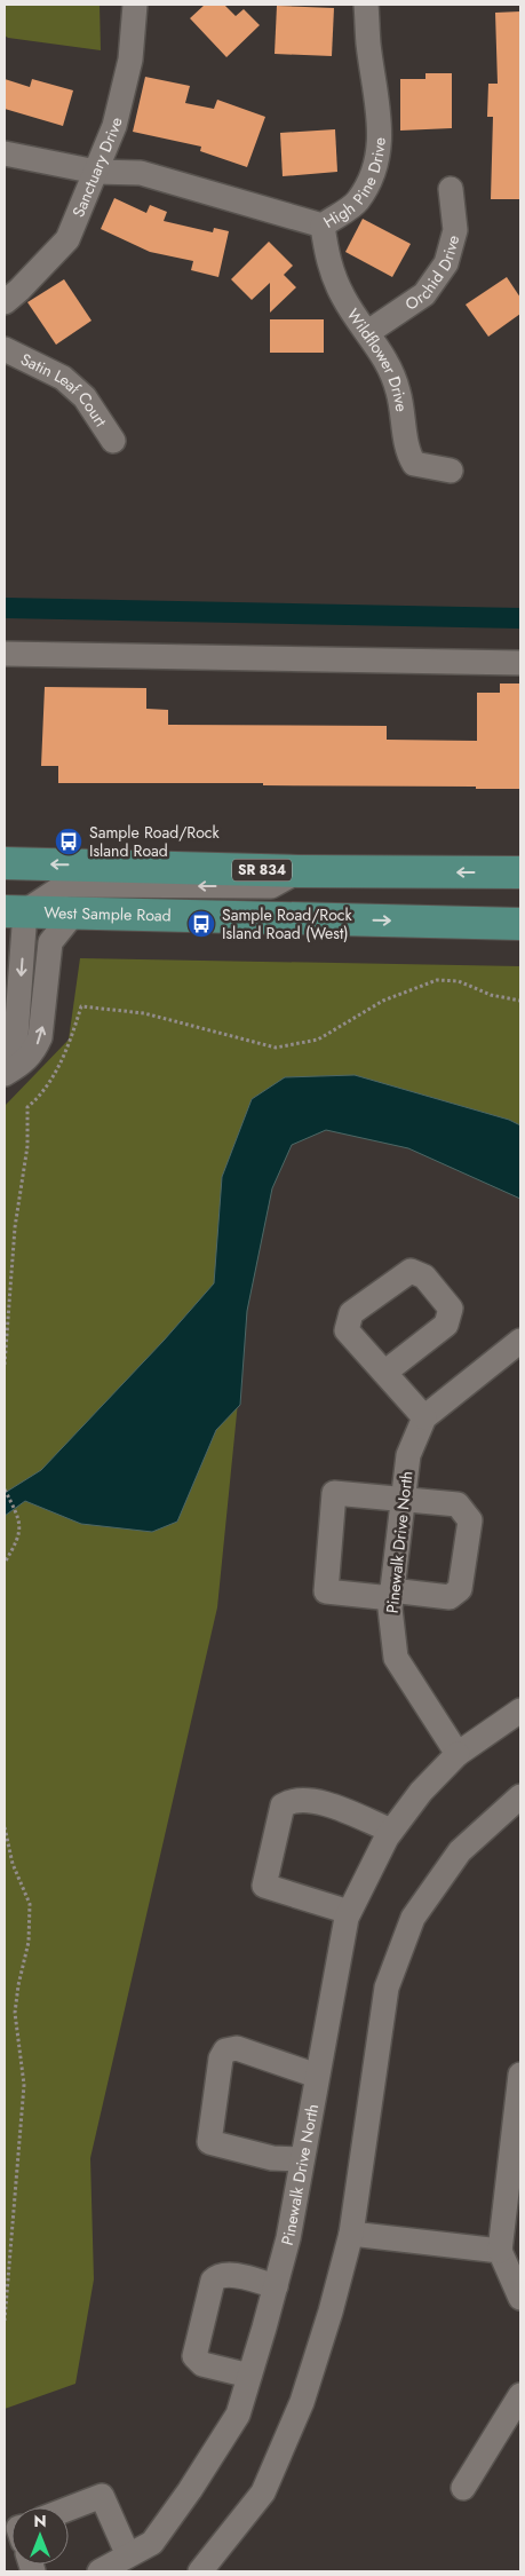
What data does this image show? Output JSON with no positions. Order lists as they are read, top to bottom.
{
  "streets": {
    "main road": ["SR 834", "West Sample Road"],
    "street": [
      "Sanctuary Drive",
      "High Pine Drive",
      "Orchid Drive",
      "Wildflower Drive",
      "Satin Leaf Court",
      "Pinewalk Drive North"
    ]
  },
  "crossings": [
    ["Sanctuary Drive", "High Pine Drive"],
    ["High Pine Drive", "Wildflower Drive"],
    ["Orchid Drive", "Wildflower Drive"]
  ],
  "places": {
    "bus stop": ["Sample Road/Rock Island Road", "Sample Road/Rock Island Road (West)"]
  },
  "north": "top"
}
